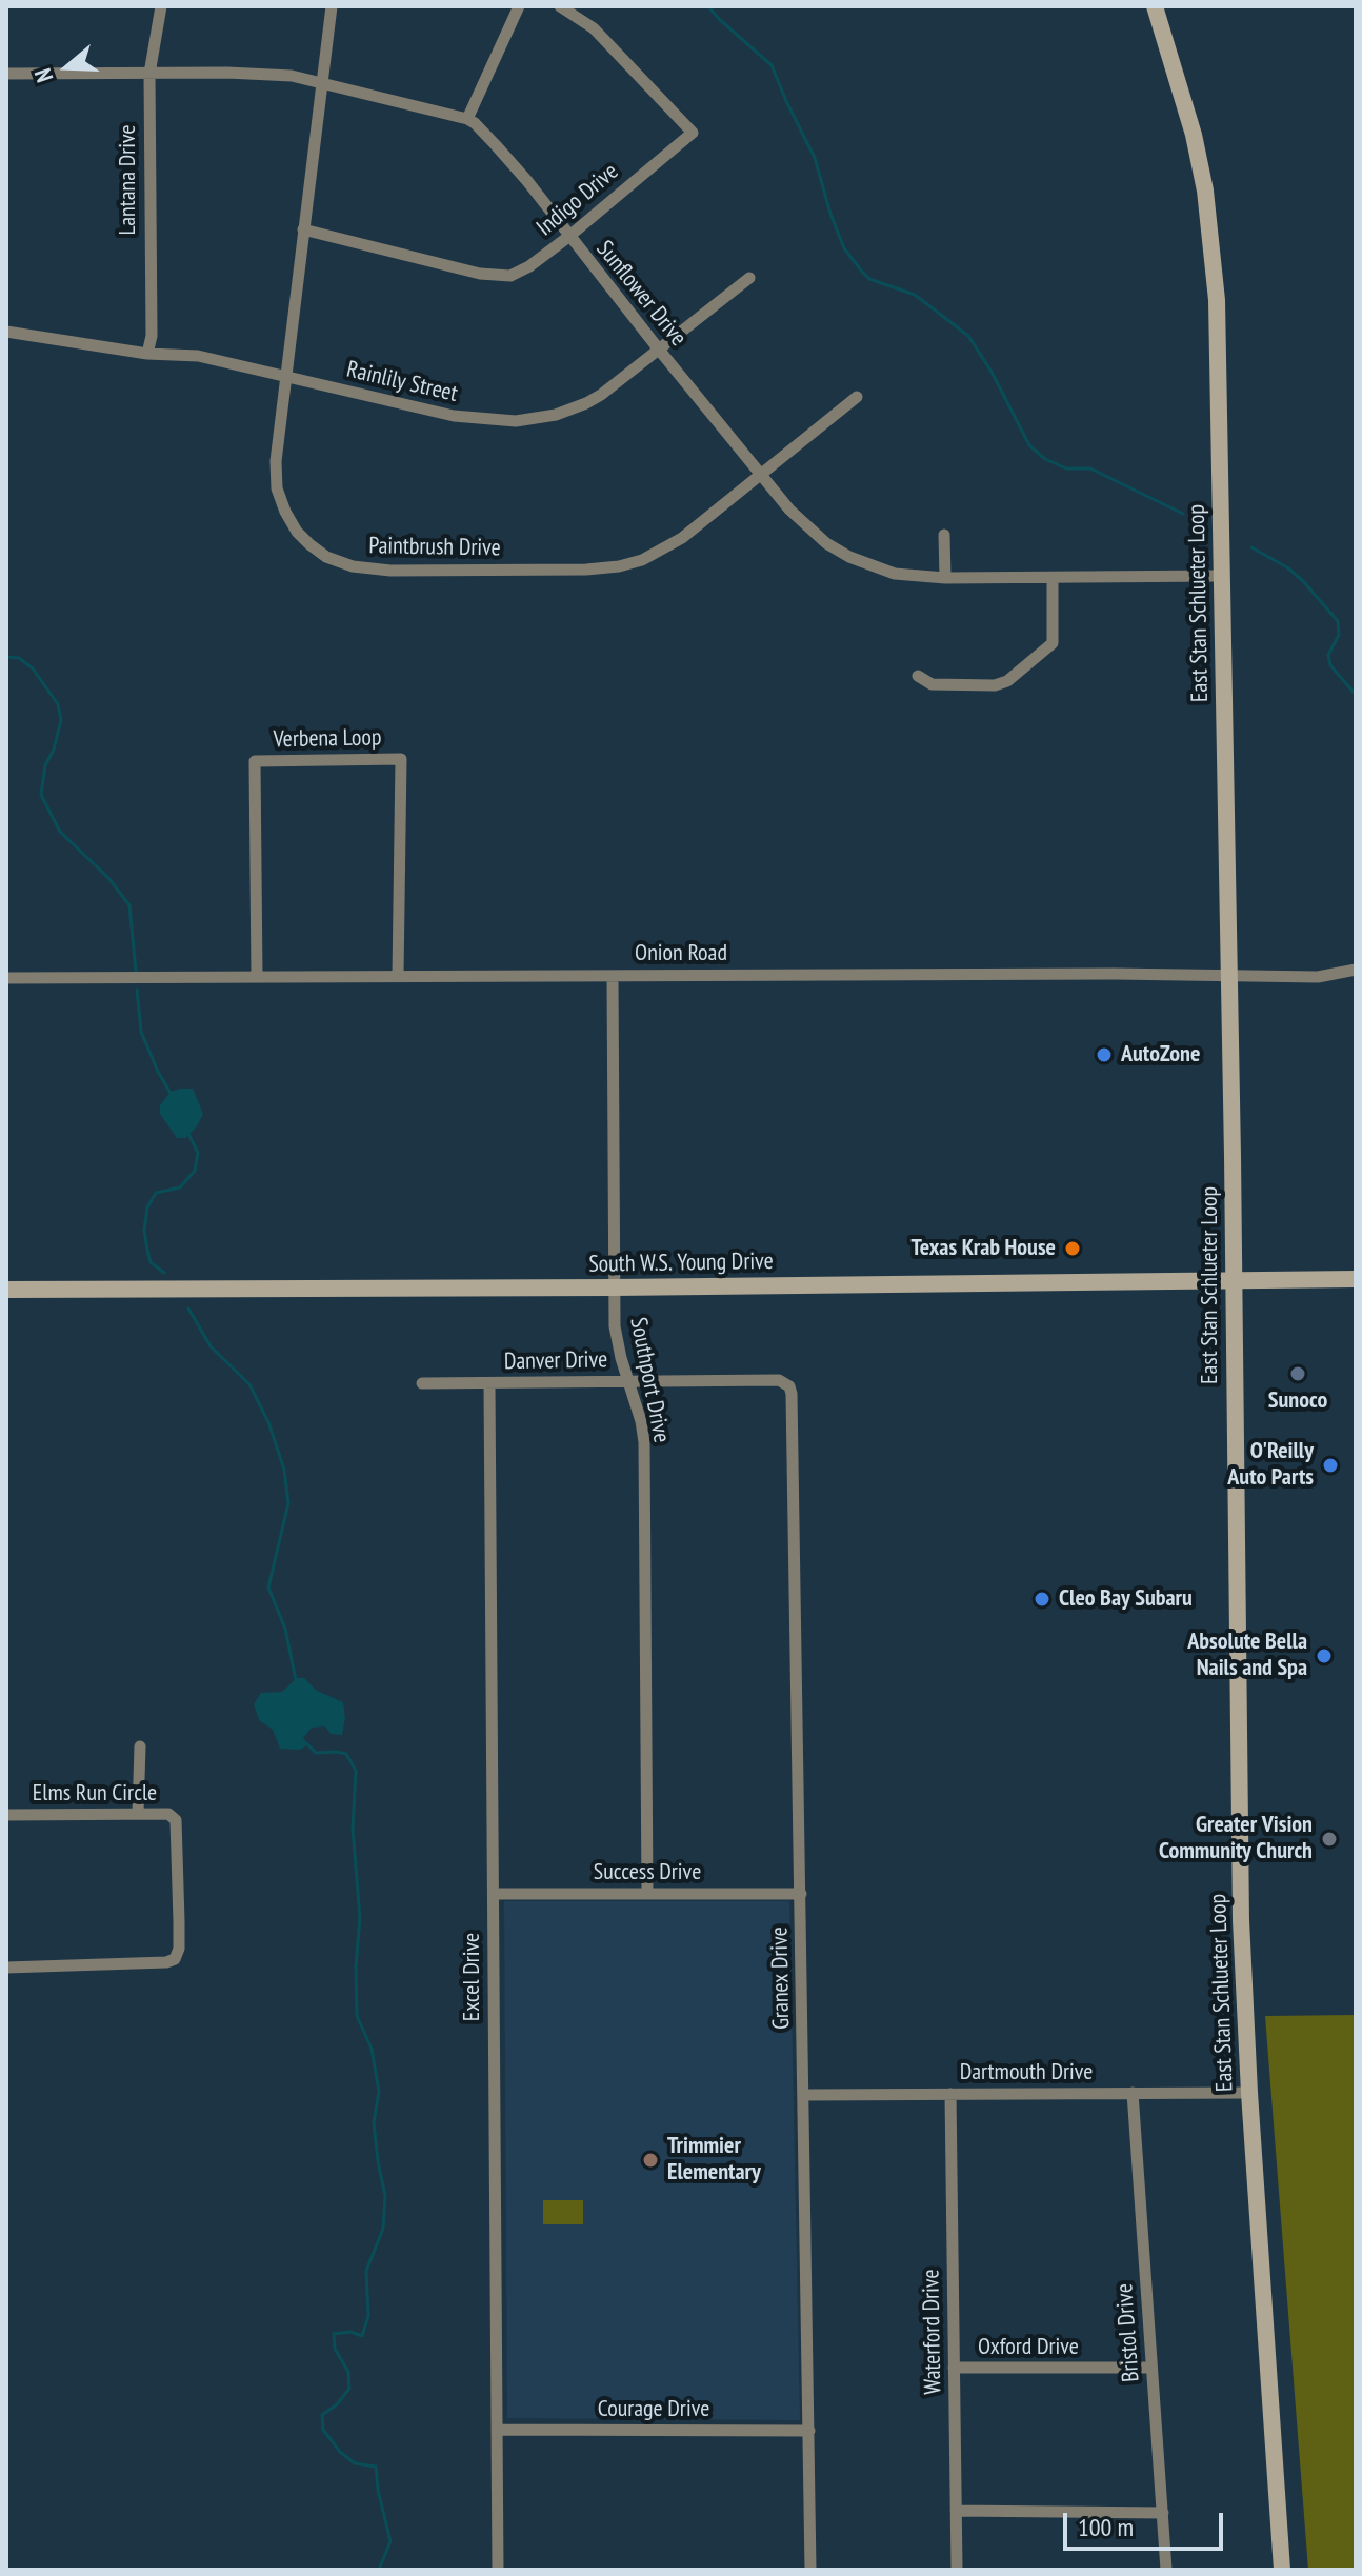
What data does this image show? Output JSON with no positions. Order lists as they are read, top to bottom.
{
  "streets": {
    "main road": ["East Stan Schlueter Loop", "South W.S. Young Drive"],
    "street": [
      "Lantana Drive",
      "Indigo Drive",
      "Sunflower Drive",
      "Rainlily Street",
      "Paintbrush Drive",
      "Verbena Loop",
      "Onion Road",
      "Danver Drive",
      "Southport Drive",
      "Elms Run Circle",
      "Success Drive",
      "Excel Drive",
      "Granex Drive",
      "Dartmouth Drive",
      "Waterford Drive",
      "Bristol Drive",
      "Oxford Drive",
      "Courage Drive"
    ]
  },
  "crossings": [
    ["Lantana Drive", "Rainlily Street"],
    ["Indigo Drive", "Sunflower Drive"],
    ["Indigo Drive", "Paintbrush Drive"],
    ["Sunflower Drive", "Rainlily Street"],
    ["Sunflower Drive", "Paintbrush Drive"],
    ["Sunflower Drive", "East Stan Schlueter Loop"],
    ["Rainlily Street", "Paintbrush Drive"],
    ["East Stan Schlueter Loop", "Onion Road"],
    ["East Stan Schlueter Loop", "South W.S. Young Drive"],
    ["East Stan Schlueter Loop", "Dartmouth Drive"],
    ["Verbena Loop", "Onion Road"],
    ["Onion Road", "Southport Drive"],
    ["South W.S. Young Drive", "Southport Drive"],
    ["Danver Drive", "Southport Drive"],
    ["Danver Drive", "Excel Drive"],
    ["Danver Drive", "Granex Drive"],
    ["Southport Drive", "Success Drive"],
    ["Success Drive", "Excel Drive"],
    ["Success Drive", "Granex Drive"],
    ["Excel Drive", "Courage Drive"],
    ["Granex Drive", "Dartmouth Drive"],
    ["Granex Drive", "Courage Drive"],
    ["Dartmouth Drive", "Waterford Drive"],
    ["Dartmouth Drive", "Bristol Drive"],
    ["Waterford Drive", "Oxford Drive"],
    ["Bristol Drive", "Oxford Drive"]
  ],
  "places": [
    "AutoZone",
    "Texas Krab House",
    "Sunoco",
    "O'Reilly Auto Parts",
    "Cleo Bay Subaru",
    "Absolute Bella Nails and Spa",
    "Greater Vision Community Church",
    "Trimmier Elementary"
  ],
  "scale_bar": "100 m",
  "north": "left"
}
